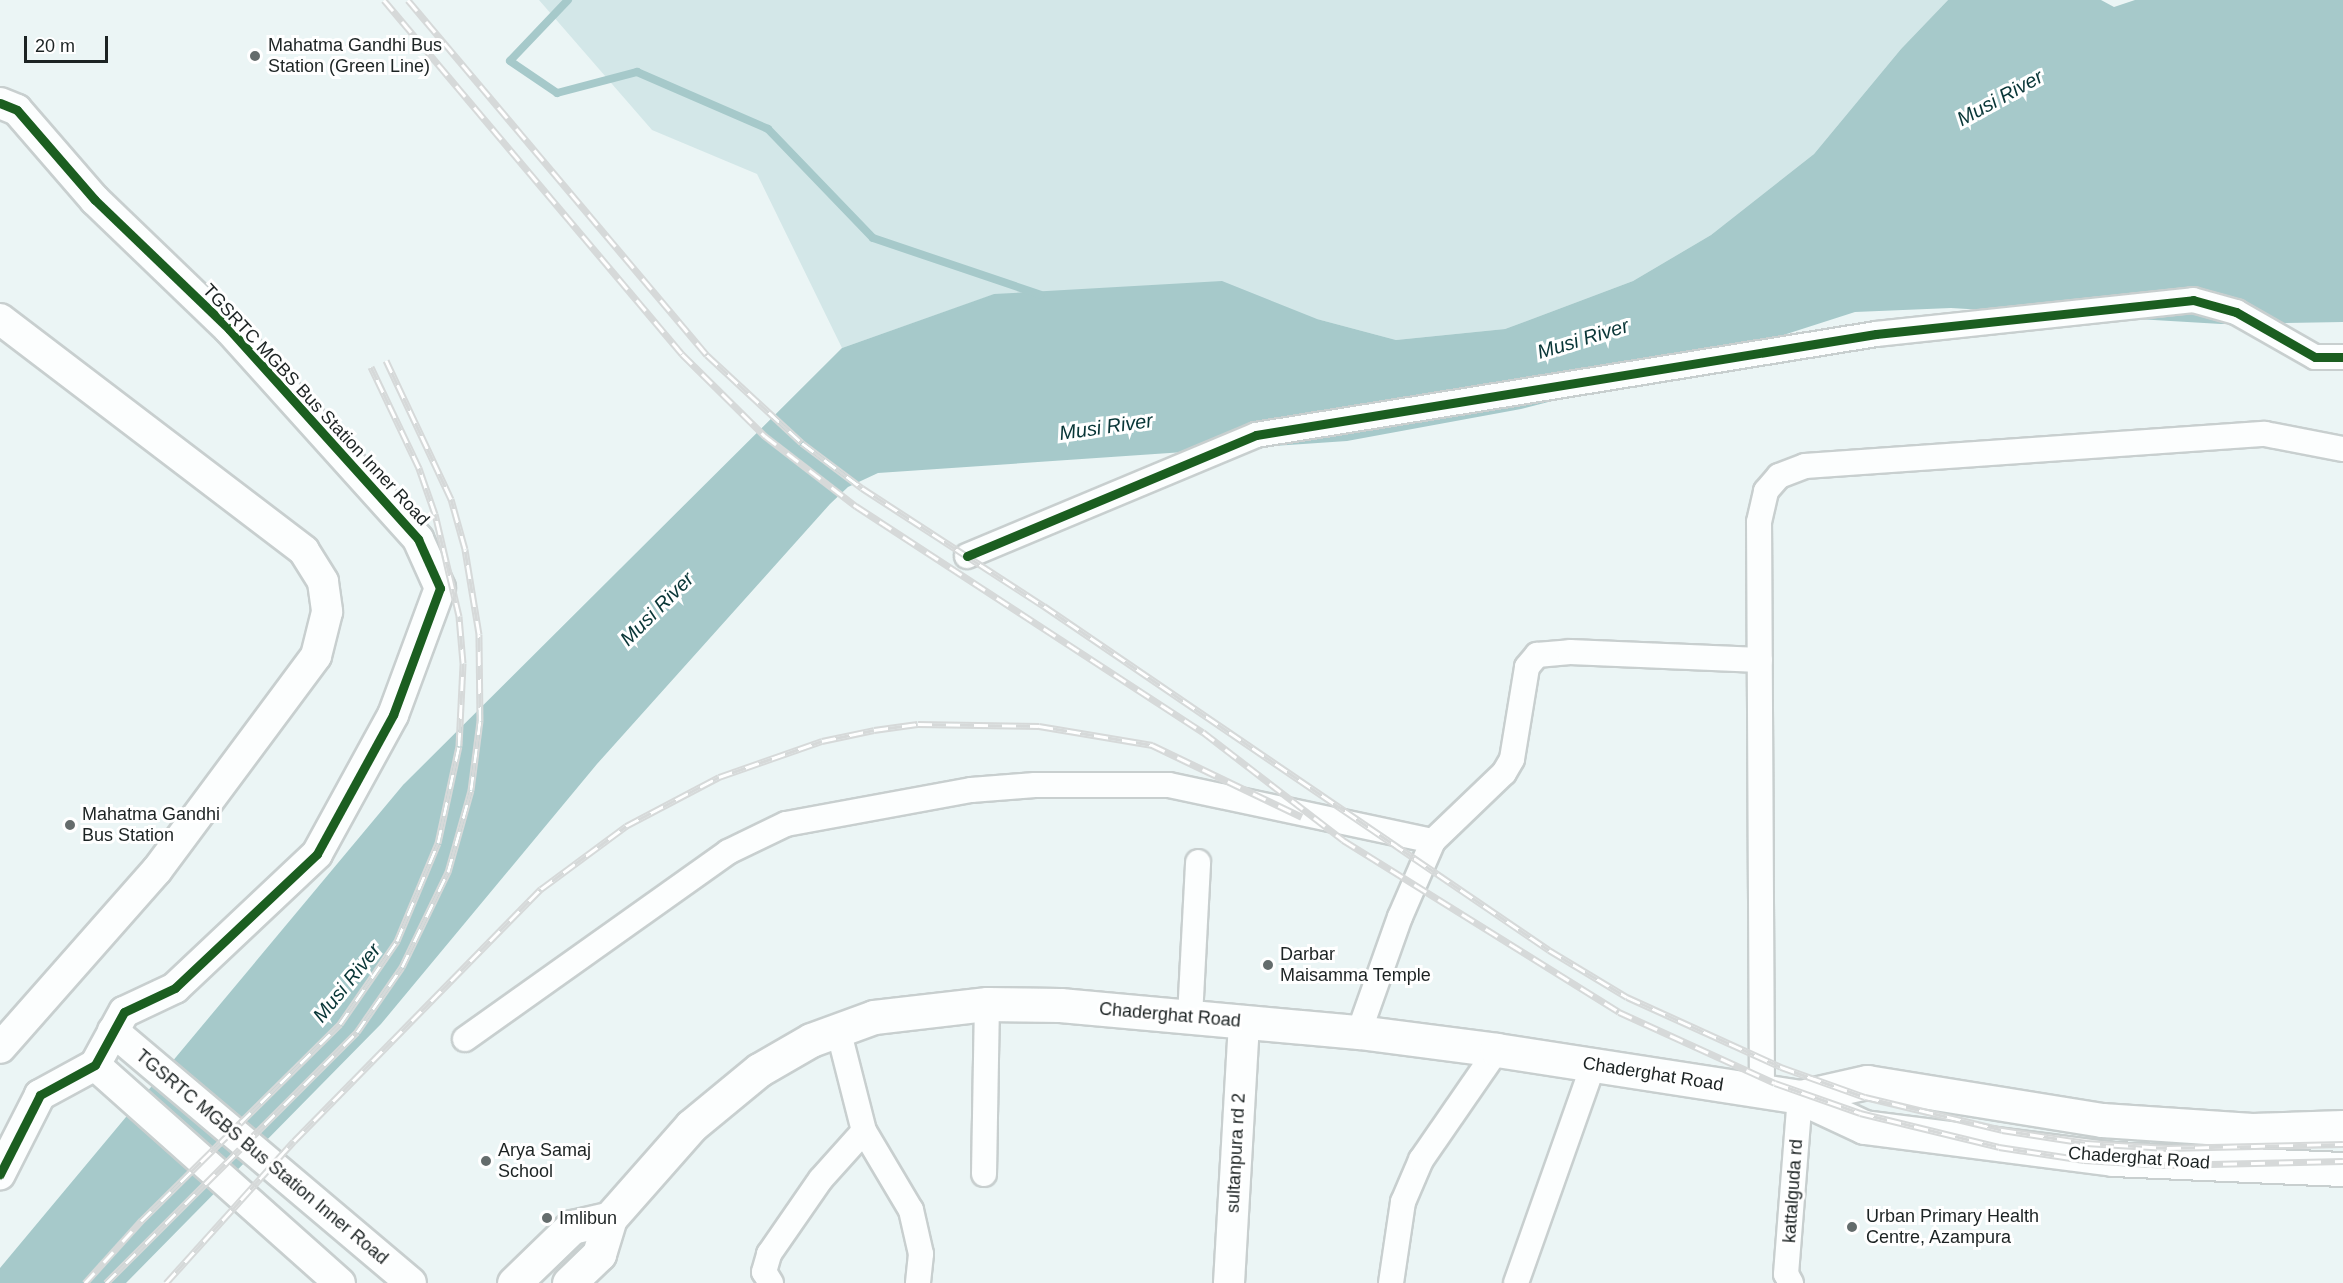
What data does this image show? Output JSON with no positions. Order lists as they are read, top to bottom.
{
  "streets": {
    "main road": ["Chaderghat Road"],
    "street": ["TGSRTC MGBS Bus Station Inner Road", "sultanpura rd 2", "kattalguda rd"]
  },
  "crossings": [
    ["Chaderghat Road", "sultanpura rd 2"],
    ["Chaderghat Road", "kattalguda rd"]
  ],
  "water": ["Musi River"],
  "places": [
    "Mahatma Gandhi Bus Station (Green Line)",
    "Mahatma Gandhi Bus Station",
    "Darbar Maisamma Temple",
    "Arya Samaj School",
    "Imlibun",
    "Urban Primary Health Centre, Azampura"
  ],
  "scale_bar": "20 m"
}
